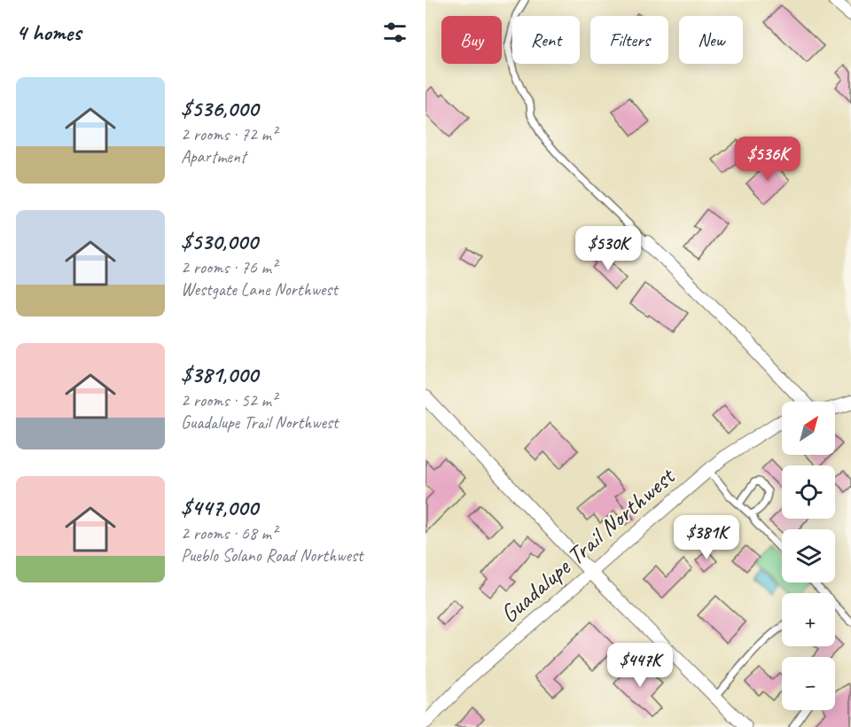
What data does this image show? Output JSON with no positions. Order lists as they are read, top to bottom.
{
  "streets": {
    "street": ["Guadalupe Trail Northwest"]
  },
  "north": "top right",
  "page": {
    "heading": "4 homes",
    "chip": [
      "Buy",
      "Rent",
      "Filters",
      "New"
    ],
    "list": [
      {
        "name": "$536,000",
        "note": "2 rooms · 72 m² · Apartment"
      },
      {
        "name": "$530,000",
        "note": "2 rooms · 76 m² · Westgate Lane Northwest"
      },
      {
        "name": "$381,000",
        "note": "2 rooms · 52 m² · Guadalupe Trail Northwest"
      },
      {
        "name": "$447,000",
        "note": "2 rooms · 68 m² · Pueblo Solano Road Northwest"
      }
    ],
    "price": [
      "$536K",
      "$530K",
      "$381K",
      "$447K"
    ],
    "map_buttons": ["+", "−"]
  }
}
